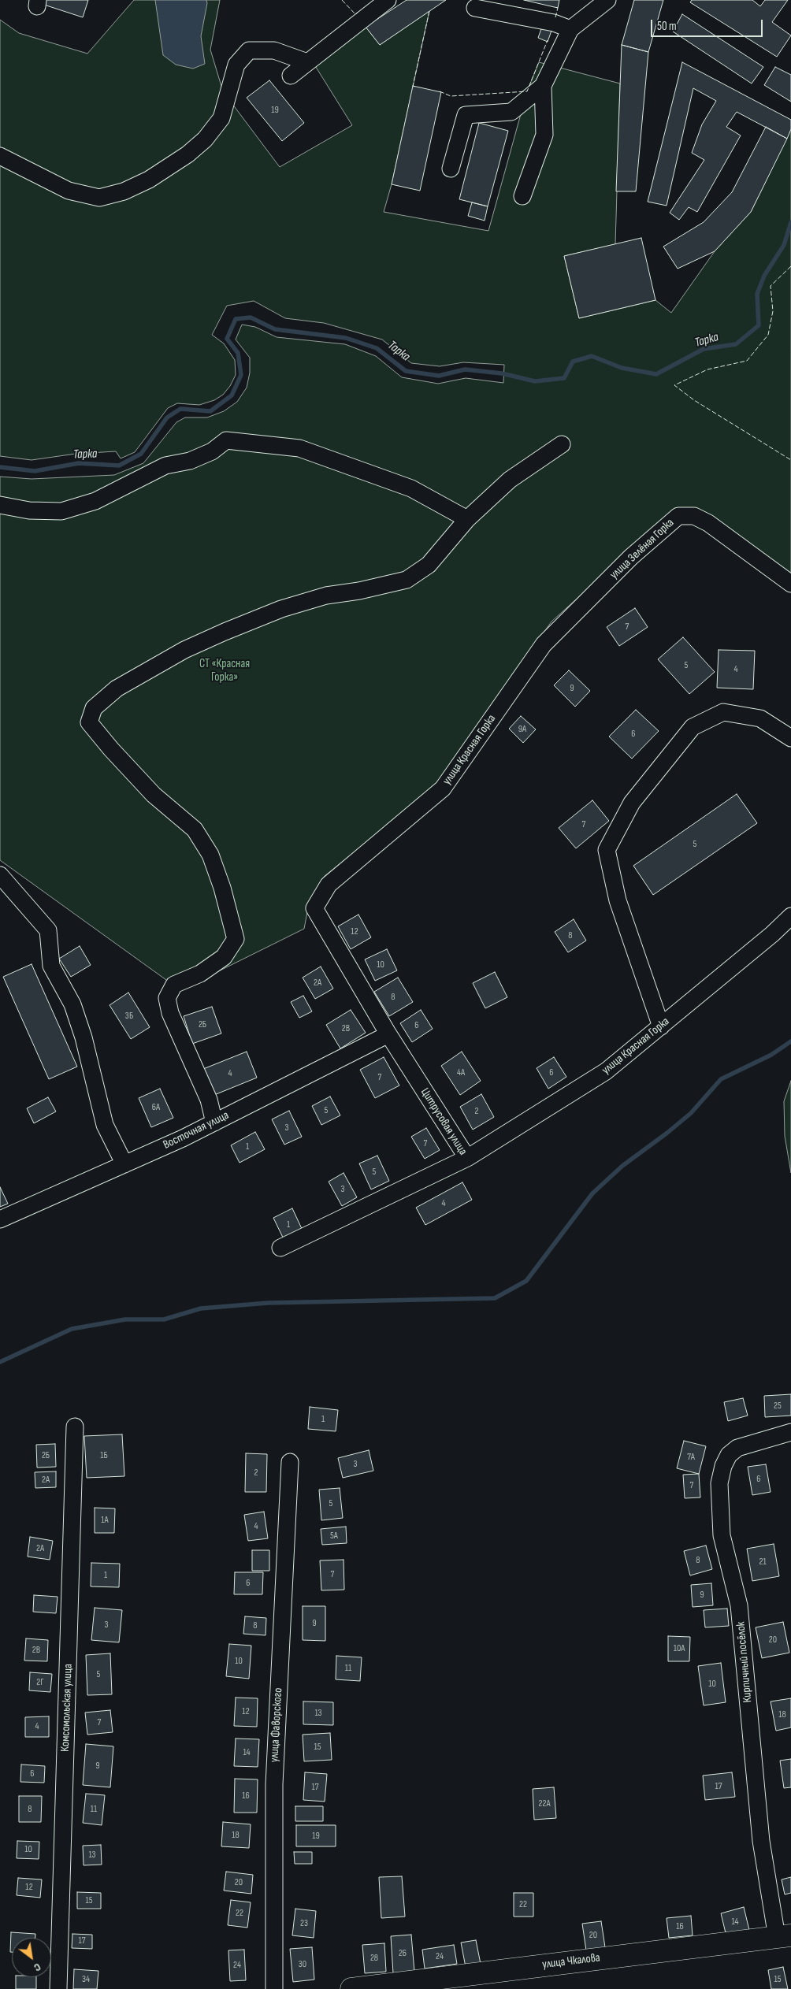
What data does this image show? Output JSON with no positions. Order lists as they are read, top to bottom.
{
  "streets": {
    "main road": ["улица Чкалова"],
    "street": [
      "улица Зелёная Горка",
      "улица Красная Горка",
      "Цитрусовая улица",
      "Восточная улица",
      "Кирпичный посёлок",
      "Комсомольская улица",
      "улица Фаворского"
    ]
  },
  "crossings": [
    ["улица Зелёная Горка", "улица Красная Горка"],
    ["улица Красная Горка", "Цитрусовая улица"],
    ["Цитрусовая улица", "Восточная улица"],
    ["Кирпичный посёлок", "улица Чкалова"]
  ],
  "water": ["Тарка"],
  "parks": ["СТ «Красная Горка»"],
  "house_numbers": [
    "19",
    "7",
    "5",
    "4",
    "9",
    "9А",
    "6",
    "7",
    "5",
    "12",
    "8",
    "10",
    "2А",
    "8",
    "3Б",
    "2Б",
    "6",
    "2В",
    "4А",
    "6",
    "4",
    "7",
    "6А",
    "5",
    "2",
    "3",
    "7",
    "1",
    "5",
    "3",
    "4",
    "1",
    "25",
    "1",
    "2Б",
    "1Б",
    "7А",
    "3",
    "2",
    "6",
    "2А",
    "7",
    "5",
    "1А",
    "4",
    "5А",
    "2А",
    "8",
    "21",
    "7",
    "1",
    "6",
    "9",
    "9",
    "3",
    "8",
    "20",
    "10А",
    "2В",
    "10",
    "11",
    "5",
    "2Г",
    "10",
    "12",
    "13",
    "18",
    "7",
    "4",
    "15",
    "14",
    "9",
    "6",
    "17",
    "17",
    "16",
    "22А",
    "8",
    "11",
    "18",
    "19",
    "10",
    "13",
    "20",
    "12",
    "15",
    "22",
    "22",
    "14",
    "23",
    "16",
    "20",
    "17",
    "26",
    "24",
    "28",
    "30",
    "24",
    "34",
    "15"
  ],
  "scale_bar": "50 m",
  "north": "bottom right"
}
